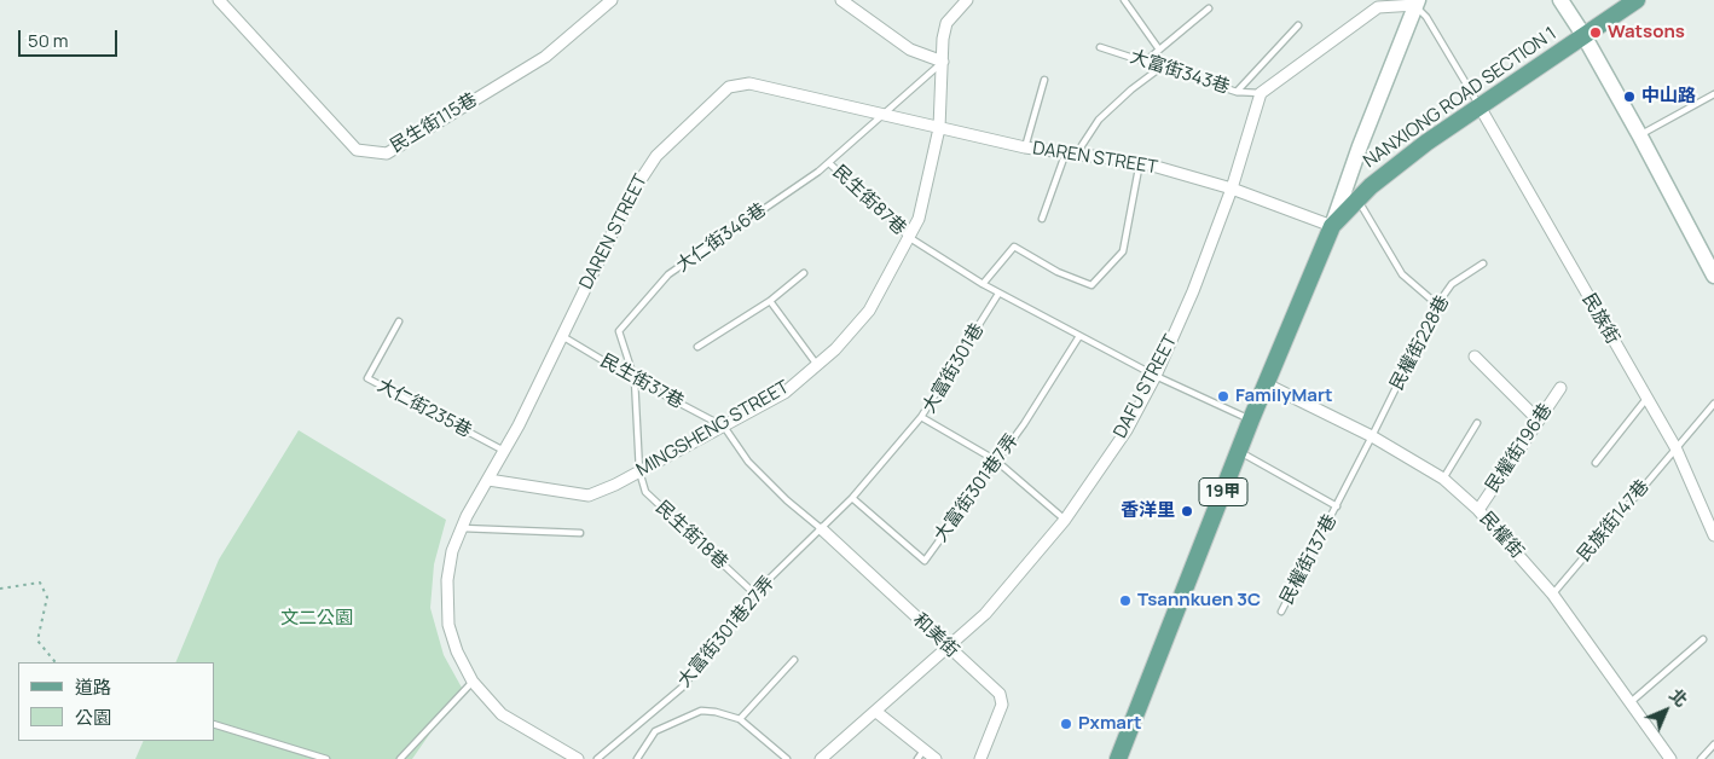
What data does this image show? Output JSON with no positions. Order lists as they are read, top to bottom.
{
  "streets": {
    "main road": ["NANXIONG ROAD SECTION 1", "19甲"],
    "street": [
      "民生街115巷",
      "DAREN STREET",
      "民族街",
      "DAFU STREET",
      "MINGSHENG STREET",
      "民權街196巷",
      "民權街",
      "和美街"
    ],
    "lane": [
      "大富街343巷",
      "民生街87巷",
      "大仁街346巷",
      "民權街228巷",
      "大富街301巷",
      "民生街37巷",
      "大仁街235巷",
      "大富街301巷7弄",
      "民族街147巷",
      "民生街18巷",
      "民權街137巷",
      "大富街301巷27弄"
    ]
  },
  "crossings": [
    ["大富街343巷", "DAFU STREET"],
    ["NANXIONG ROAD SECTION 1", "DAREN STREET"],
    ["NANXIONG ROAD SECTION 1", "民族街"],
    ["NANXIONG ROAD SECTION 1", "19甲"],
    ["NANXIONG ROAD SECTION 1", "民權街"],
    ["NANXIONG ROAD SECTION 1", "民權街137巷"],
    ["DAREN STREET", "大仁街346巷"],
    ["DAREN STREET", "民生街37巷"],
    ["DAREN STREET", "DAFU STREET"],
    ["DAREN STREET", "大仁街235巷"],
    ["DAREN STREET", "MINGSHENG STREET"],
    ["民生街87巷", "大仁街346巷"],
    ["民生街87巷", "MINGSHENG STREET"],
    ["大仁街346巷", "民生街37巷"],
    ["大仁街346巷", "MINGSHENG STREET"],
    ["大仁街346巷", "民生街18巷"],
    ["民族街", "民族街147巷"],
    ["民權街228巷", "民權街"],
    ["民權街228巷", "民權街137巷"],
    ["大富街301巷", "DAFU STREET"],
    ["大富街301巷", "大富街301巷7弄"],
    ["大富街301巷", "大富街301巷27弄"],
    ["民生街37巷", "MINGSHENG STREET"],
    ["DAFU STREET", "和美街"],
    ["MINGSHENG STREET", "民生街18巷"],
    ["民權街196巷", "民權街"],
    ["大富街301巷7弄", "大富街301巷27弄"],
    ["民族街147巷", "民權街"],
    ["民生街18巷", "大富街301巷27弄"],
    ["民權街", "民權街137巷"],
    ["大富街301巷27弄", "和美街"]
  ],
  "parks": ["文二公園"],
  "places": [
    "Watsons",
    "中山路",
    "FamilyMart",
    "香洋里",
    "Tsannkuen 3C",
    "Pxmart"
  ],
  "legend": ["道路", "公園"],
  "scale_bar": "50 m",
  "north": "top right"
}
